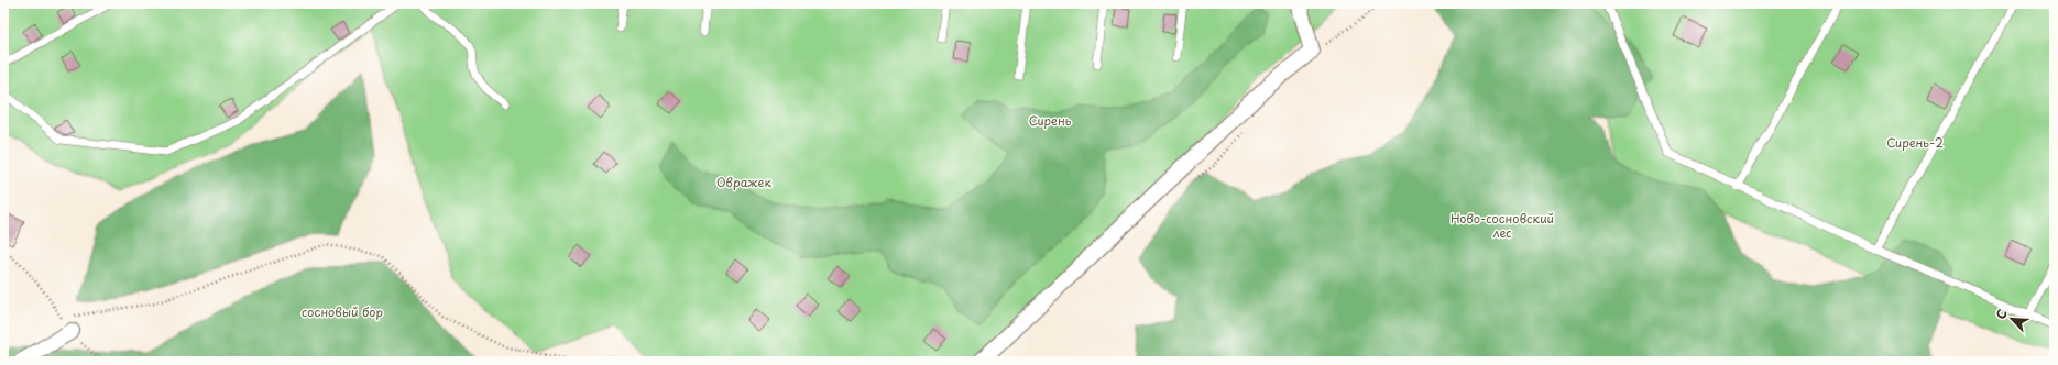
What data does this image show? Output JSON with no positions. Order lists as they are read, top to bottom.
{
  "parks": [
    "Сирень",
    "Сирень-2",
    "Овражек",
    "Ново-сосновский лес",
    "сосновый бор"
  ],
  "north": "top left"
}
